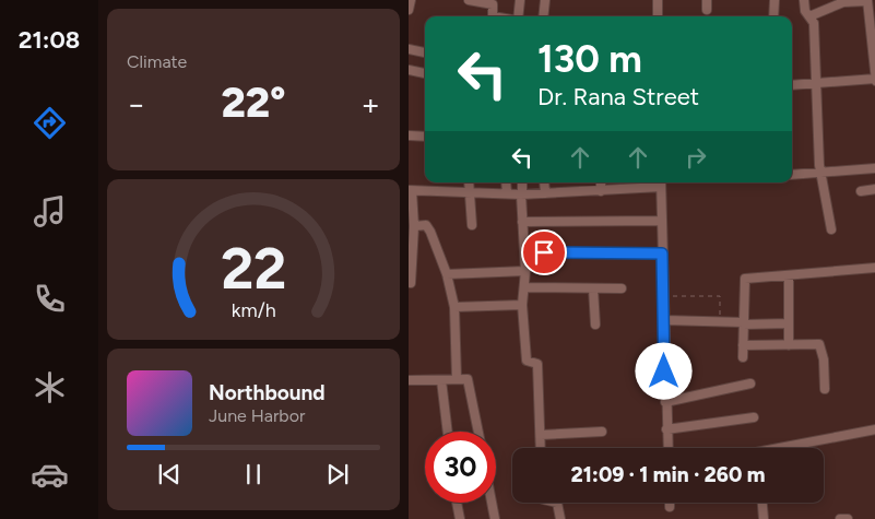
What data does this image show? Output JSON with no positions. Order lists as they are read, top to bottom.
{
  "page": {
    "tabs": "21:08",
    "tile": "Climate",
    "turn": ["130 m", "Dr. Rana Street"],
    "heat": ["−", "22°", "+"],
    "song": ["Northbound", "June Harbor"],
    "limit": "30",
    "trip": "21:09 · 1 min · 260 m",
    "gauge": ["22", "km/h"]
  }
}
